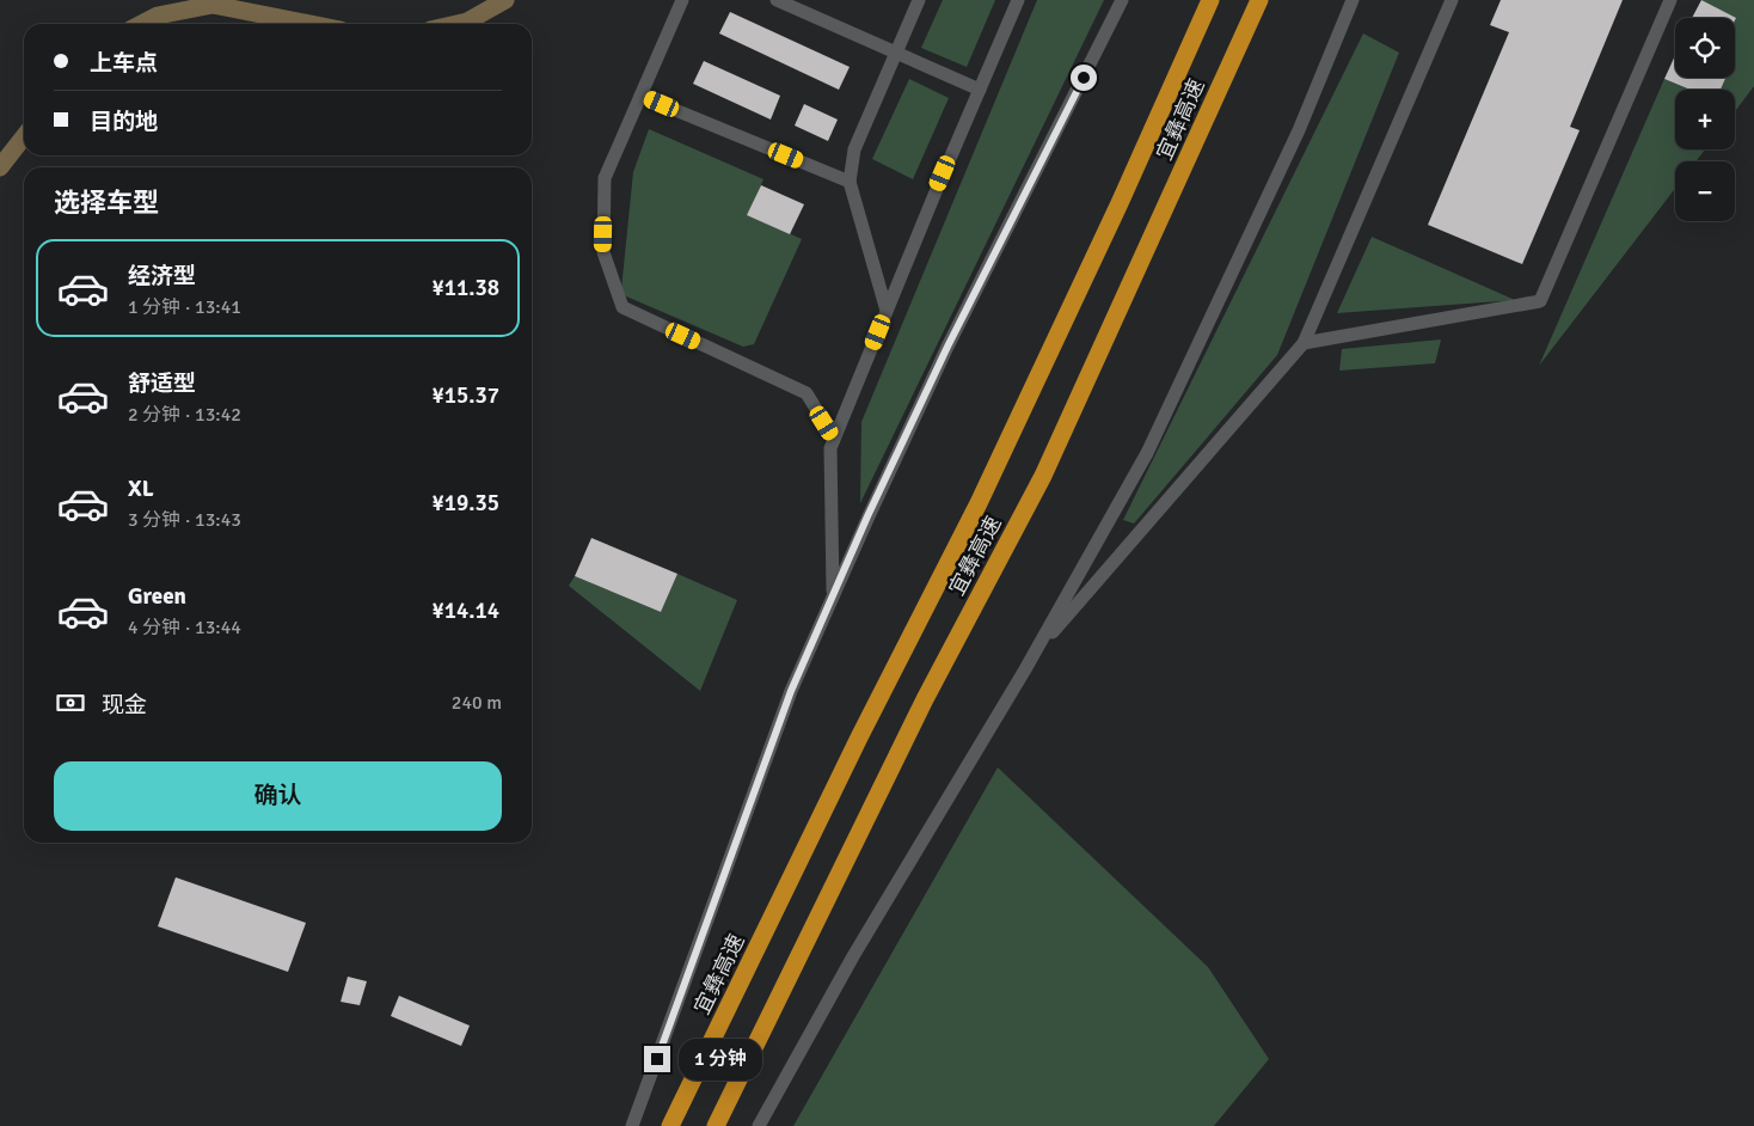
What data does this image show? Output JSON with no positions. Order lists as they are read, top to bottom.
{
  "streets": {
    "highway": ["宜彝高速"]
  },
  "page": {
    "map_buttons": ["+", "−"],
    "banner": ["上车点", "目的地"],
    "heading": "选择车型",
    "list": [
      {
        "name": "经济型",
        "note": "1 分钟 · 13:41",
        "value": "¥11.38"
      },
      {
        "name": "舒适型",
        "note": "2 分钟 · 13:42",
        "value": "¥15.37"
      },
      {
        "name": "XL",
        "note": "3 分钟 · 13:43",
        "value": "¥19.35"
      },
      {
        "name": "Green",
        "note": "4 分钟 · 13:44",
        "value": "¥14.14"
      }
    ],
    "pay": ["现金", "240 m"],
    "buttons": "确认",
    "bubble": "1 分钟"
  }
}
